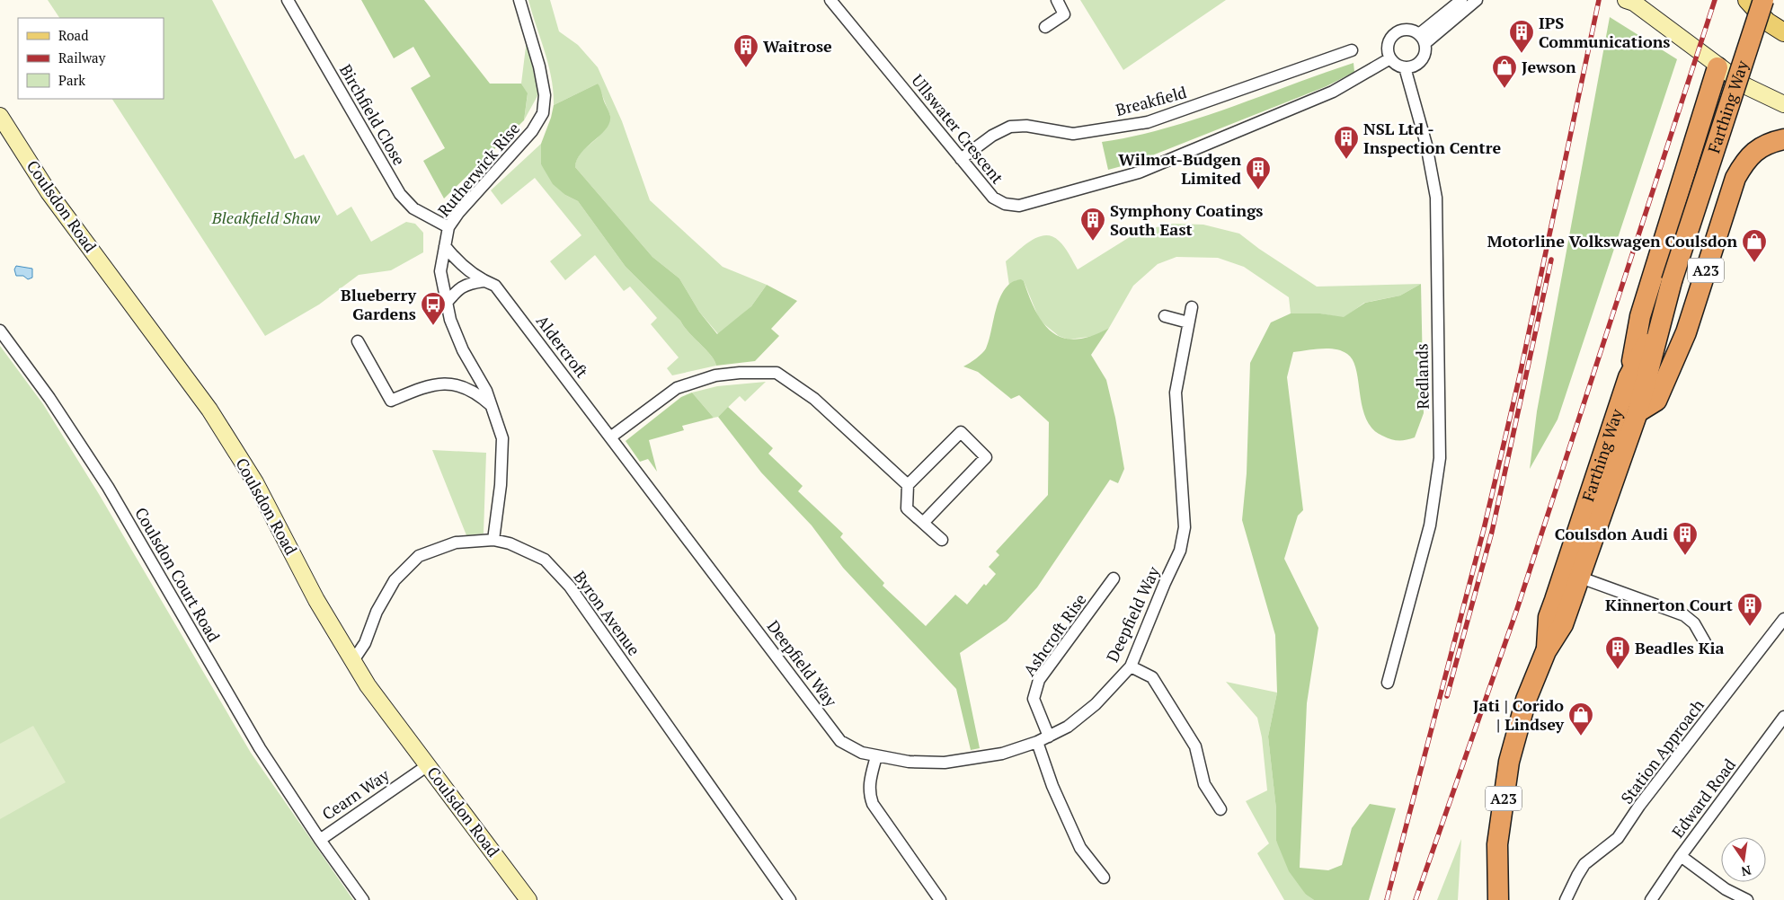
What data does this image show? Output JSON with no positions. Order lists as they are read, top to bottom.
{
  "streets": {
    "highway": ["Farthing Way", "A23"],
    "main road": ["Coulsdon Road"],
    "street": [
      "Breakfield",
      "Birchfield Close",
      "Ullswater Crescent",
      "Rutherwick Rise",
      "Aldercroft",
      "Redlands",
      "Coulsdon Court Road",
      "Byron Avenue",
      "Deepfield Way",
      "Ashcroft Rise",
      "Station Approach",
      "Cearn Way",
      "Edward Road"
    ]
  },
  "crossings": [
    ["Breakfield", "Ullswater Crescent"],
    ["Farthing Way", "A23"],
    ["Birchfield Close", "Rutherwick Rise"],
    ["Ullswater Crescent", "Redlands"],
    ["Rutherwick Rise", "Aldercroft"],
    ["Rutherwick Rise", "Byron Avenue"],
    ["Coulsdon Road", "Byron Avenue"],
    ["Coulsdon Road", "Cearn Way"],
    ["Aldercroft", "Deepfield Way"],
    ["Coulsdon Court Road", "Cearn Way"],
    ["Deepfield Way", "Ashcroft Rise"]
  ],
  "parks": ["Bleakfield Shaw"],
  "places": {
    "building": [
      "IPS Communications",
      "Waitrose",
      "NSL Ltd - Inspection Centre",
      "Wilmot-Budgen Limited",
      "Symphony Coatings South East",
      "Coulsdon Audi",
      "Kinnerton Court",
      "Beadles Kia"
    ],
    "shop": ["Jewson", "Motorline Volkswagen Coulsdon", "Jati | Corido | Lindsey"],
    "bus stop": ["Blueberry Gardens"]
  },
  "legend": ["Road", "Railway", "Park"],
  "north": "bottom"
}
